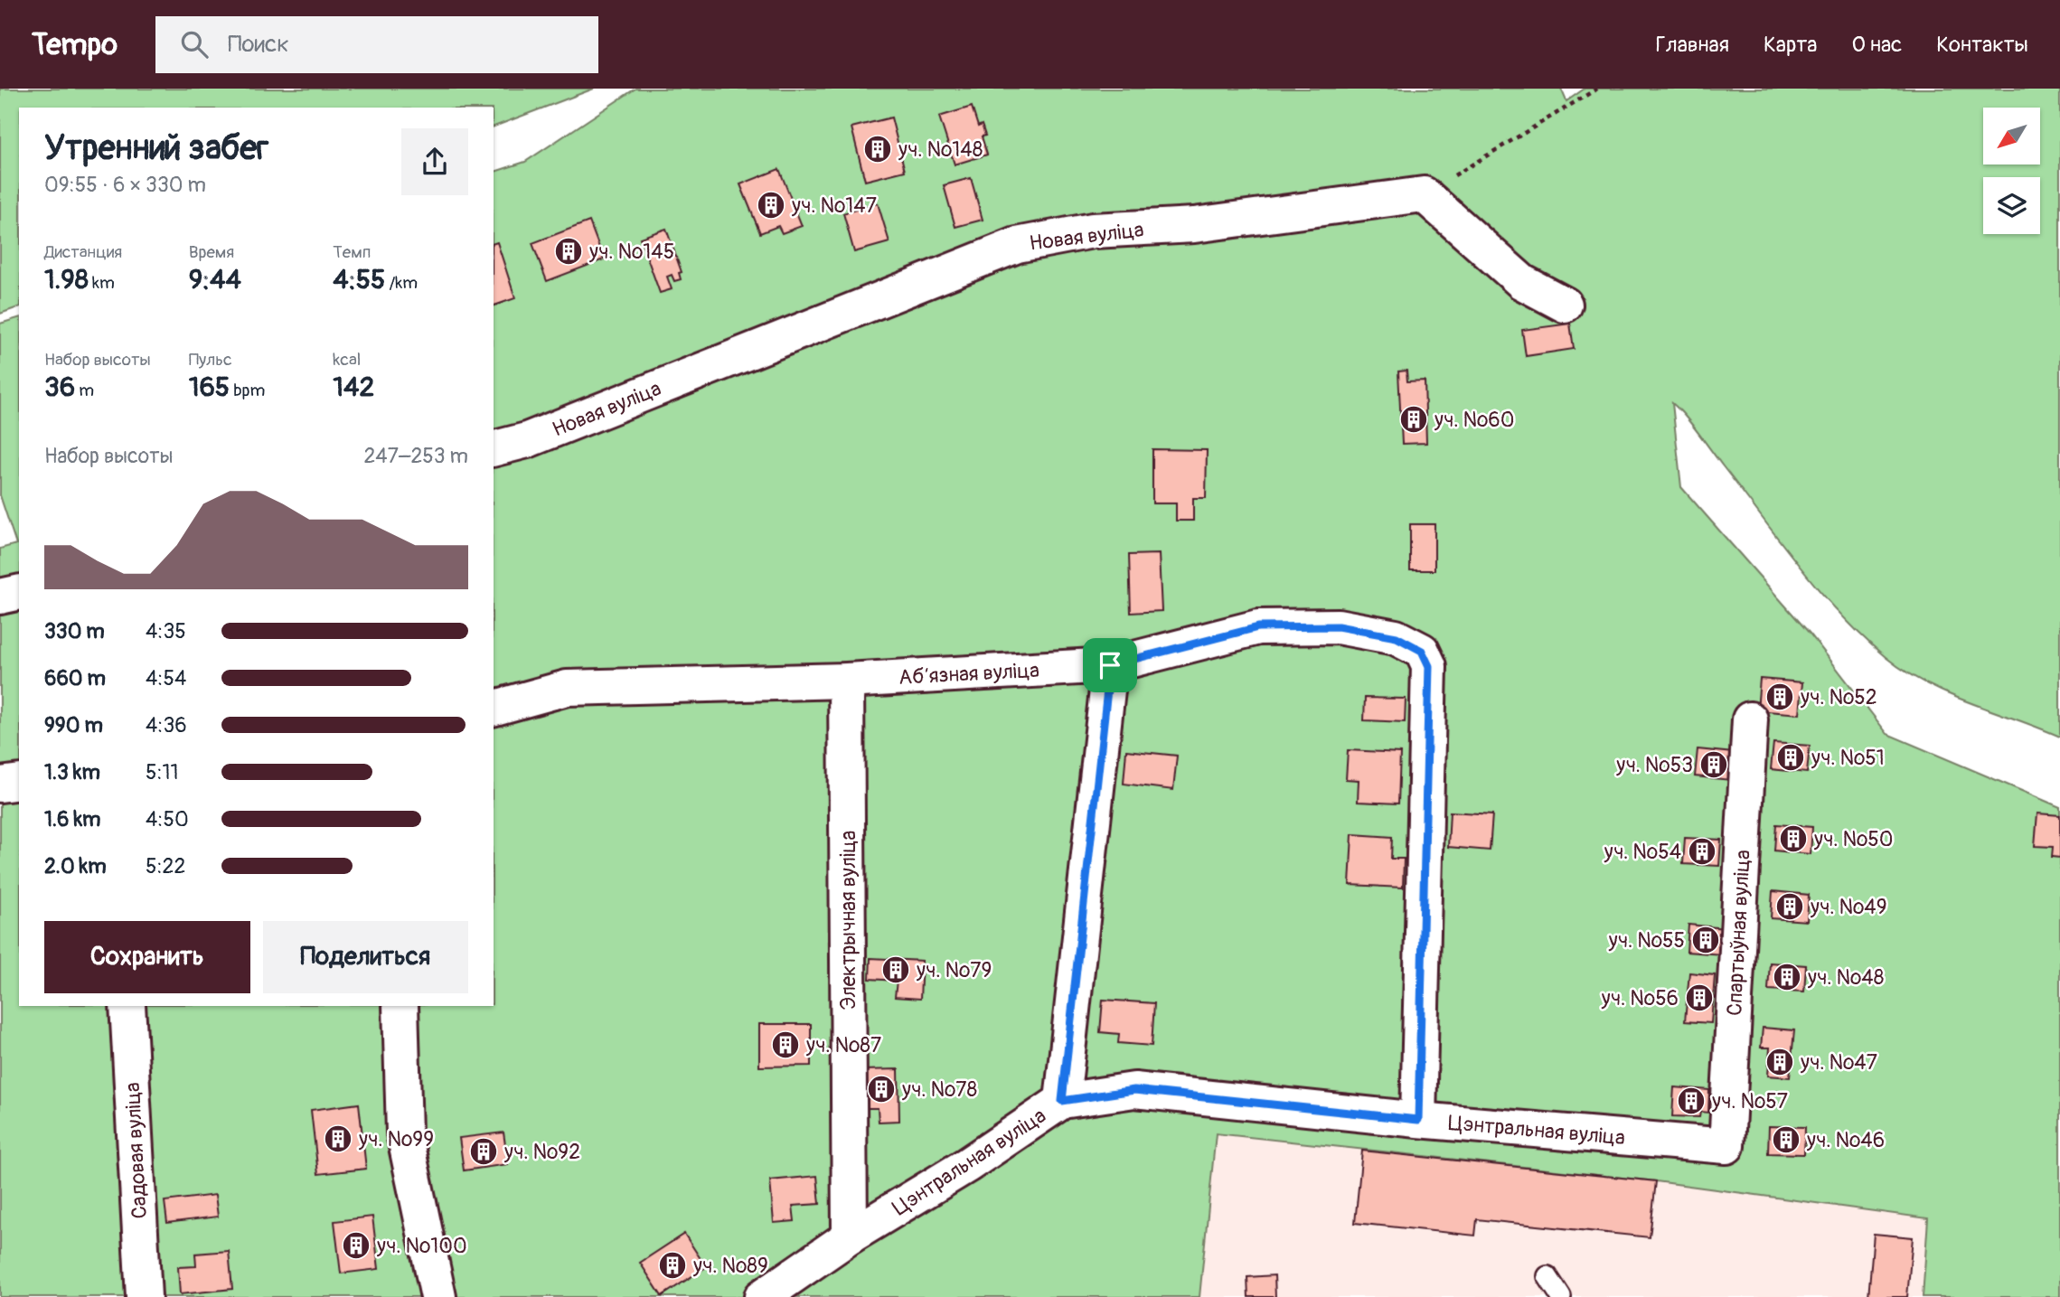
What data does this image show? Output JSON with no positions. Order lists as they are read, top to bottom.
{
  "streets": {
    "street": [
      "Новая вуліца",
      "Абʼязная вуліца",
      "Электрычная вуліца",
      "Спартыўная вуліца",
      "Цэнтральная вуліца",
      "Садовая вуліца"
    ]
  },
  "crossings": [
    ["Абʼязная вуліца", "Электрычная вуліца"],
    ["Абʼязная вуліца", "Цэнтральная вуліца"],
    ["Электрычная вуліца", "Цэнтральная вуліца"],
    ["Спартыўная вуліца", "Цэнтральная вуліца"]
  ],
  "places": {
    "building": [
      "уч. №148",
      "уч. №147",
      "уч. №145",
      "уч. №60",
      "уч. №52",
      "уч. №51",
      "уч. №53",
      "уч. №50",
      "уч. №54",
      "уч. №49",
      "уч. №55",
      "уч. №79",
      "уч. №48",
      "уч. №56",
      "уч. №87",
      "уч. №47",
      "уч. №78",
      "уч. №57",
      "уч. №99",
      "уч. №46",
      "уч. №92",
      "уч. №100",
      "уч. №89"
    ]
  },
  "north": "bottom left",
  "page": {
    "header": "Tempo",
    "search": "Поиск",
    "nav": [
      "Главная",
      "Карта",
      "О нас",
      "Контакты"
    ],
    "heading": ["Утренний забег", "09:55 · 6 × 330 m"],
    "stats": [
      ["Дистанция", "1.98 km"],
      ["Время", "9:44"],
      ["Темп", "4:55 /km"],
      ["Набор высоты", "36 m"],
      ["Пульс", "165 bpm"],
      ["kcal", "142"]
    ],
    "chart": ["Набор высоты", "247–253 m"],
    "list": [
      {
        "name": "330 m",
        "note": "4:35"
      },
      {
        "name": "660 m",
        "note": "4:54"
      },
      {
        "name": "990 m",
        "note": "4:36"
      },
      {
        "name": "1.3 km",
        "note": "5:11"
      },
      {
        "name": "1.6 km",
        "note": "4:50"
      },
      {
        "name": "2.0 km",
        "note": "5:22"
      }
    ],
    "buttons": ["Сохранить", "Поделиться"]
  }
}
